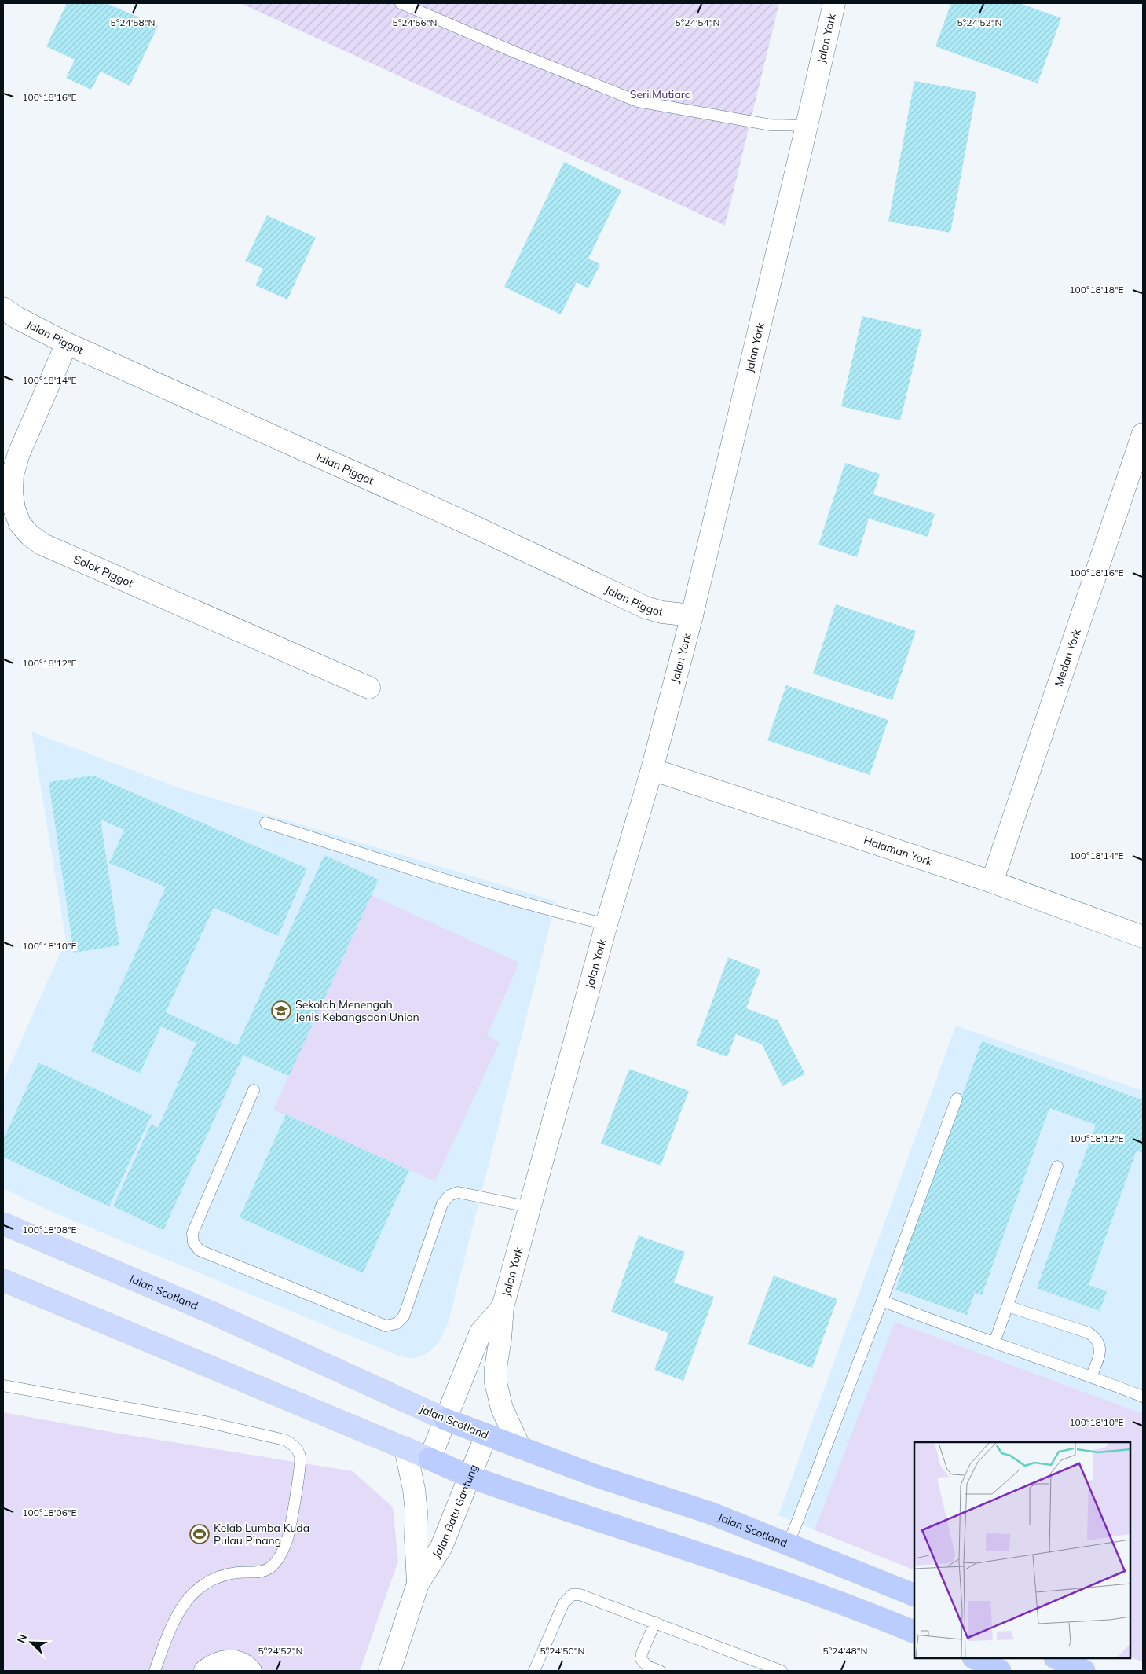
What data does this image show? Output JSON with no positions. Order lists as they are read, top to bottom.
{
  "streets": {
    "highway": ["Jalan Scotland"],
    "street": [
      "Jalan York",
      "Jalan Piggot",
      "Solok Piggot",
      "Medan York",
      "Halaman York",
      "Jalan Batu Gantung"
    ]
  },
  "crossings": [
    ["Jalan York", "Jalan Piggot"],
    ["Jalan York", "Halaman York"],
    ["Jalan York", "Jalan Scotland"],
    ["Jalan Piggot", "Solok Piggot"],
    ["Medan York", "Halaman York"],
    ["Jalan Scotland", "Jalan Batu Gantung"]
  ],
  "parks": ["Seri Mutiara"],
  "places": {
    "school or university": ["Sekolah Menengah Jenis Kebangsaan Union"],
    "sports": ["Kelab Lumba Kuda Pulau Pinang"]
  },
  "north": "top left",
  "coordinates": [
    "5°24'56\"N",
    "5°24'54\"N",
    "5°24'58\"N",
    "5°24'52\"N",
    "100°18'16\"E",
    "100°18'18\"E",
    "100°18'14\"E",
    "100°18'12\"E",
    "100°18'10\"E",
    "100°18'08\"E",
    "100°18'06\"E",
    "5°24'50\"N",
    "5°24'48\"N"
  ]
}
